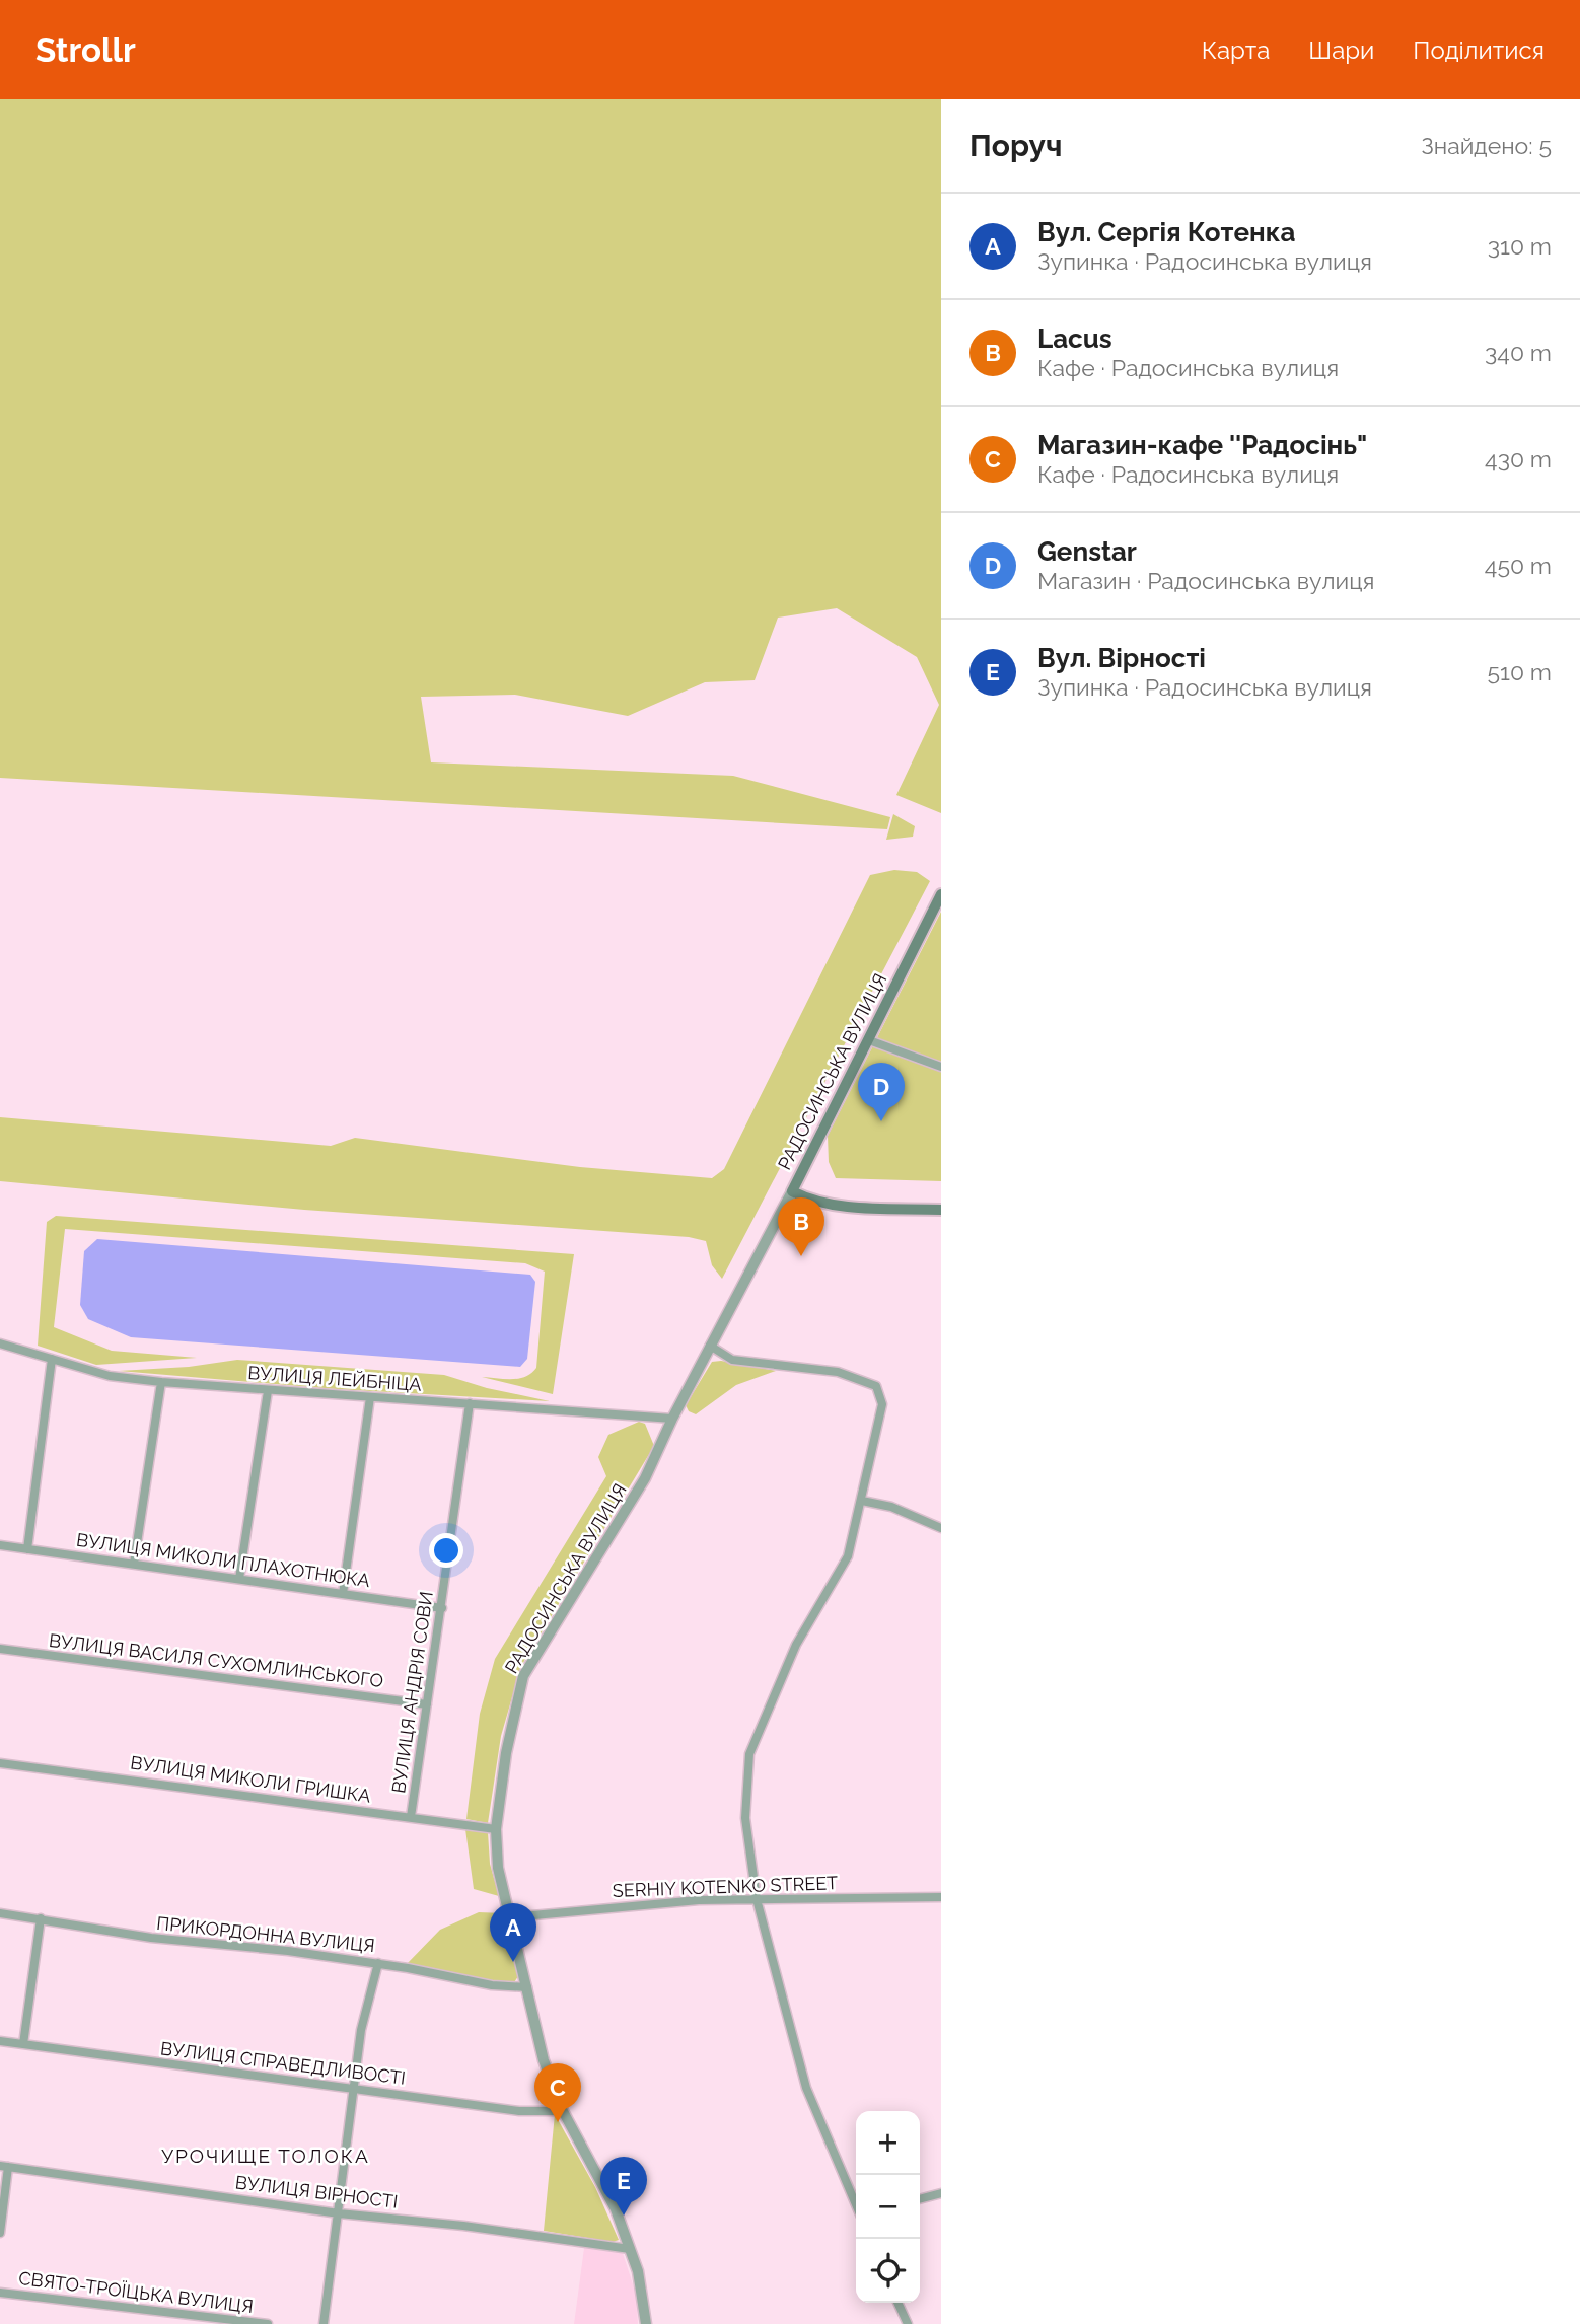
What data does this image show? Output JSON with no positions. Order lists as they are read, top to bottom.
{
  "streets": {
    "main road": ["РАДОСИНСЬКА ВУЛИЦЯ"],
    "street": [
      "ВУЛИЦЯ ЛЕЙБНІЦА",
      "ВУЛИЦЯ МИКОЛИ ПЛАХОТНЮКА",
      "ВУЛИЦЯ ВАСИЛЯ СУХОМЛИНСЬКОГО",
      "ВУЛИЦЯ АНДРІЯ СОВИ",
      "ВУЛИЦЯ МИКОЛИ ГРИШКА",
      "SERHIY KOTENKO STREET",
      "ПРИКОРДОННА ВУЛИЦЯ",
      "ВУЛИЦЯ СПРАВЕДЛИВОСТІ",
      "ВУЛИЦЯ ВІРНОСТІ",
      "СВЯТО-ТРОЇЦЬКА ВУЛИЦЯ"
    ]
  },
  "crossings": [
    ["РАДОСИНСЬКА ВУЛИЦЯ", "ВУЛИЦЯ ЛЕЙБНІЦА"],
    ["РАДОСИНСЬКА ВУЛИЦЯ", "ВУЛИЦЯ МИКОЛИ ГРИШКА"],
    ["РАДОСИНСЬКА ВУЛИЦЯ", "SERHIY KOTENKO STREET"],
    ["РАДОСИНСЬКА ВУЛИЦЯ", "ПРИКОРДОННА ВУЛИЦЯ"],
    ["РАДОСИНСЬКА ВУЛИЦЯ", "ВУЛИЦЯ СПРАВЕДЛИВОСТІ"],
    ["РАДОСИНСЬКА ВУЛИЦЯ", "ВУЛИЦЯ ВІРНОСТІ"],
    ["ВУЛИЦЯ ЛЕЙБНІЦА", "ВУЛИЦЯ АНДРІЯ СОВИ"],
    ["ВУЛИЦЯ МИКОЛИ ПЛАХОТНЮКА", "ВУЛИЦЯ АНДРІЯ СОВИ"],
    ["ВУЛИЦЯ ВАСИЛЯ СУХОМЛИНСЬКОГО", "ВУЛИЦЯ АНДРІЯ СОВИ"],
    ["ВУЛИЦЯ АНДРІЯ СОВИ", "ВУЛИЦЯ МИКОЛИ ГРИШКА"]
  ],
  "districts": ["УРОЧИЩЕ ТОЛОКА"],
  "page": {
    "header": "Strollr",
    "nav": ["Карта", "Шари", "Поділитися"],
    "heading": ["Поруч", "Знайдено: 5"],
    "list": [
      {
        "mark": "A",
        "name": "Вул. Сергія Котенка",
        "note": "Зупинка · Радосинська вулиця",
        "value": "310 m"
      },
      {
        "mark": "B",
        "name": "Lacus",
        "note": "Кафе · Радосинська вулиця",
        "value": "340 m"
      },
      {
        "mark": "C",
        "name": "Магазин-кафе ''Радосінь\"",
        "note": "Кафе · Радосинська вулиця",
        "value": "430 m"
      },
      {
        "mark": "D",
        "name": "Genstar",
        "note": "Магазин · Радосинська вулиця",
        "value": "450 m"
      },
      {
        "mark": "E",
        "name": "Вул. Вірності",
        "note": "Зупинка · Радосинська вулиця",
        "value": "510 m"
      }
    ],
    "pins": [
      "D",
      "B",
      "A",
      "C",
      "E"
    ],
    "map_buttons": ["+", "−"]
  }
}
